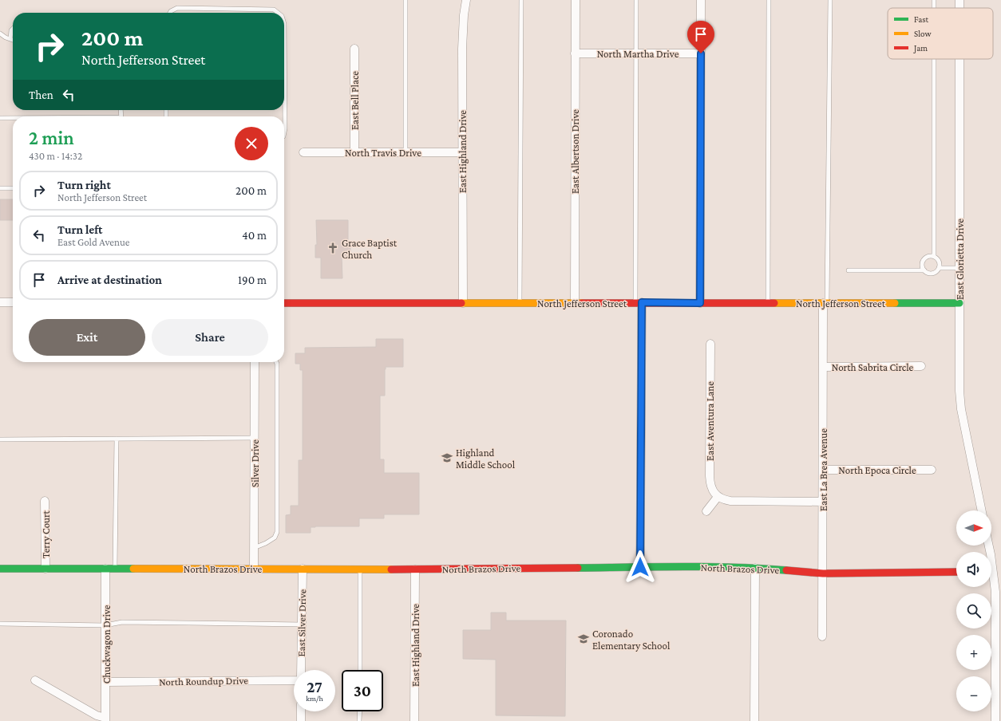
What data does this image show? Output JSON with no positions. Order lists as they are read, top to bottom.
{
  "streets": {
    "street": [
      "North Martha Drive",
      "East Bell Place",
      "East Highland Drive",
      "East Albertson Drive",
      "North Travis Drive",
      "East Glorietta Drive",
      "North Jefferson Street",
      "North Sabrita Circle",
      "East Aventura Lane",
      "Silver Drive",
      "East La Brea Avenue",
      "North Epoca Circle",
      "Terry Court",
      "North Brazos Drive",
      "East Silver Drive",
      "Chuckwagon Drive",
      "North Roundup Drive"
    ]
  },
  "crossings": [
    ["North Martha Drive", "East Albertson Drive"],
    ["East Bell Place", "North Travis Drive"],
    ["East Highland Drive", "North Travis Drive"],
    ["East Highland Drive", "North Jefferson Street"],
    ["East Highland Drive", "North Brazos Drive"],
    ["East Albertson Drive", "North Jefferson Street"],
    ["East Glorietta Drive", "North Jefferson Street"],
    ["North Jefferson Street", "East La Brea Avenue"],
    ["North Sabrita Circle", "East La Brea Avenue"],
    ["Silver Drive", "North Brazos Drive"],
    ["East La Brea Avenue", "North Epoca Circle"],
    ["East La Brea Avenue", "North Brazos Drive"],
    ["Terry Court", "North Brazos Drive"],
    ["North Brazos Drive", "East Silver Drive"],
    ["North Brazos Drive", "Chuckwagon Drive"],
    ["Chuckwagon Drive", "North Roundup Drive"]
  ],
  "places": {
    "church": ["Grace Baptist Church"],
    "school or university": ["Highland Middle School", "Coronado Elementary School"]
  },
  "legend": ["Fast", "Slow", "Jam"],
  "north": "right",
  "page": {
    "turn": ["200 m", "North Jefferson Street"],
    "then": "Then",
    "heading": ["2 min", "430 m · 14:32"],
    "list": [
      {
        "name": "Turn right",
        "note": "North Jefferson Street",
        "value": "200 m"
      },
      {
        "name": "Turn left",
        "note": "East Gold Avenue",
        "value": "40 m"
      },
      {
        "name": "Arrive at destination",
        "value": "190 m"
      }
    ],
    "buttons": ["Exit", "Share"],
    "map_buttons": ["+", "−"],
    "speed": "27 km/h",
    "limit": "30"
  }
}
